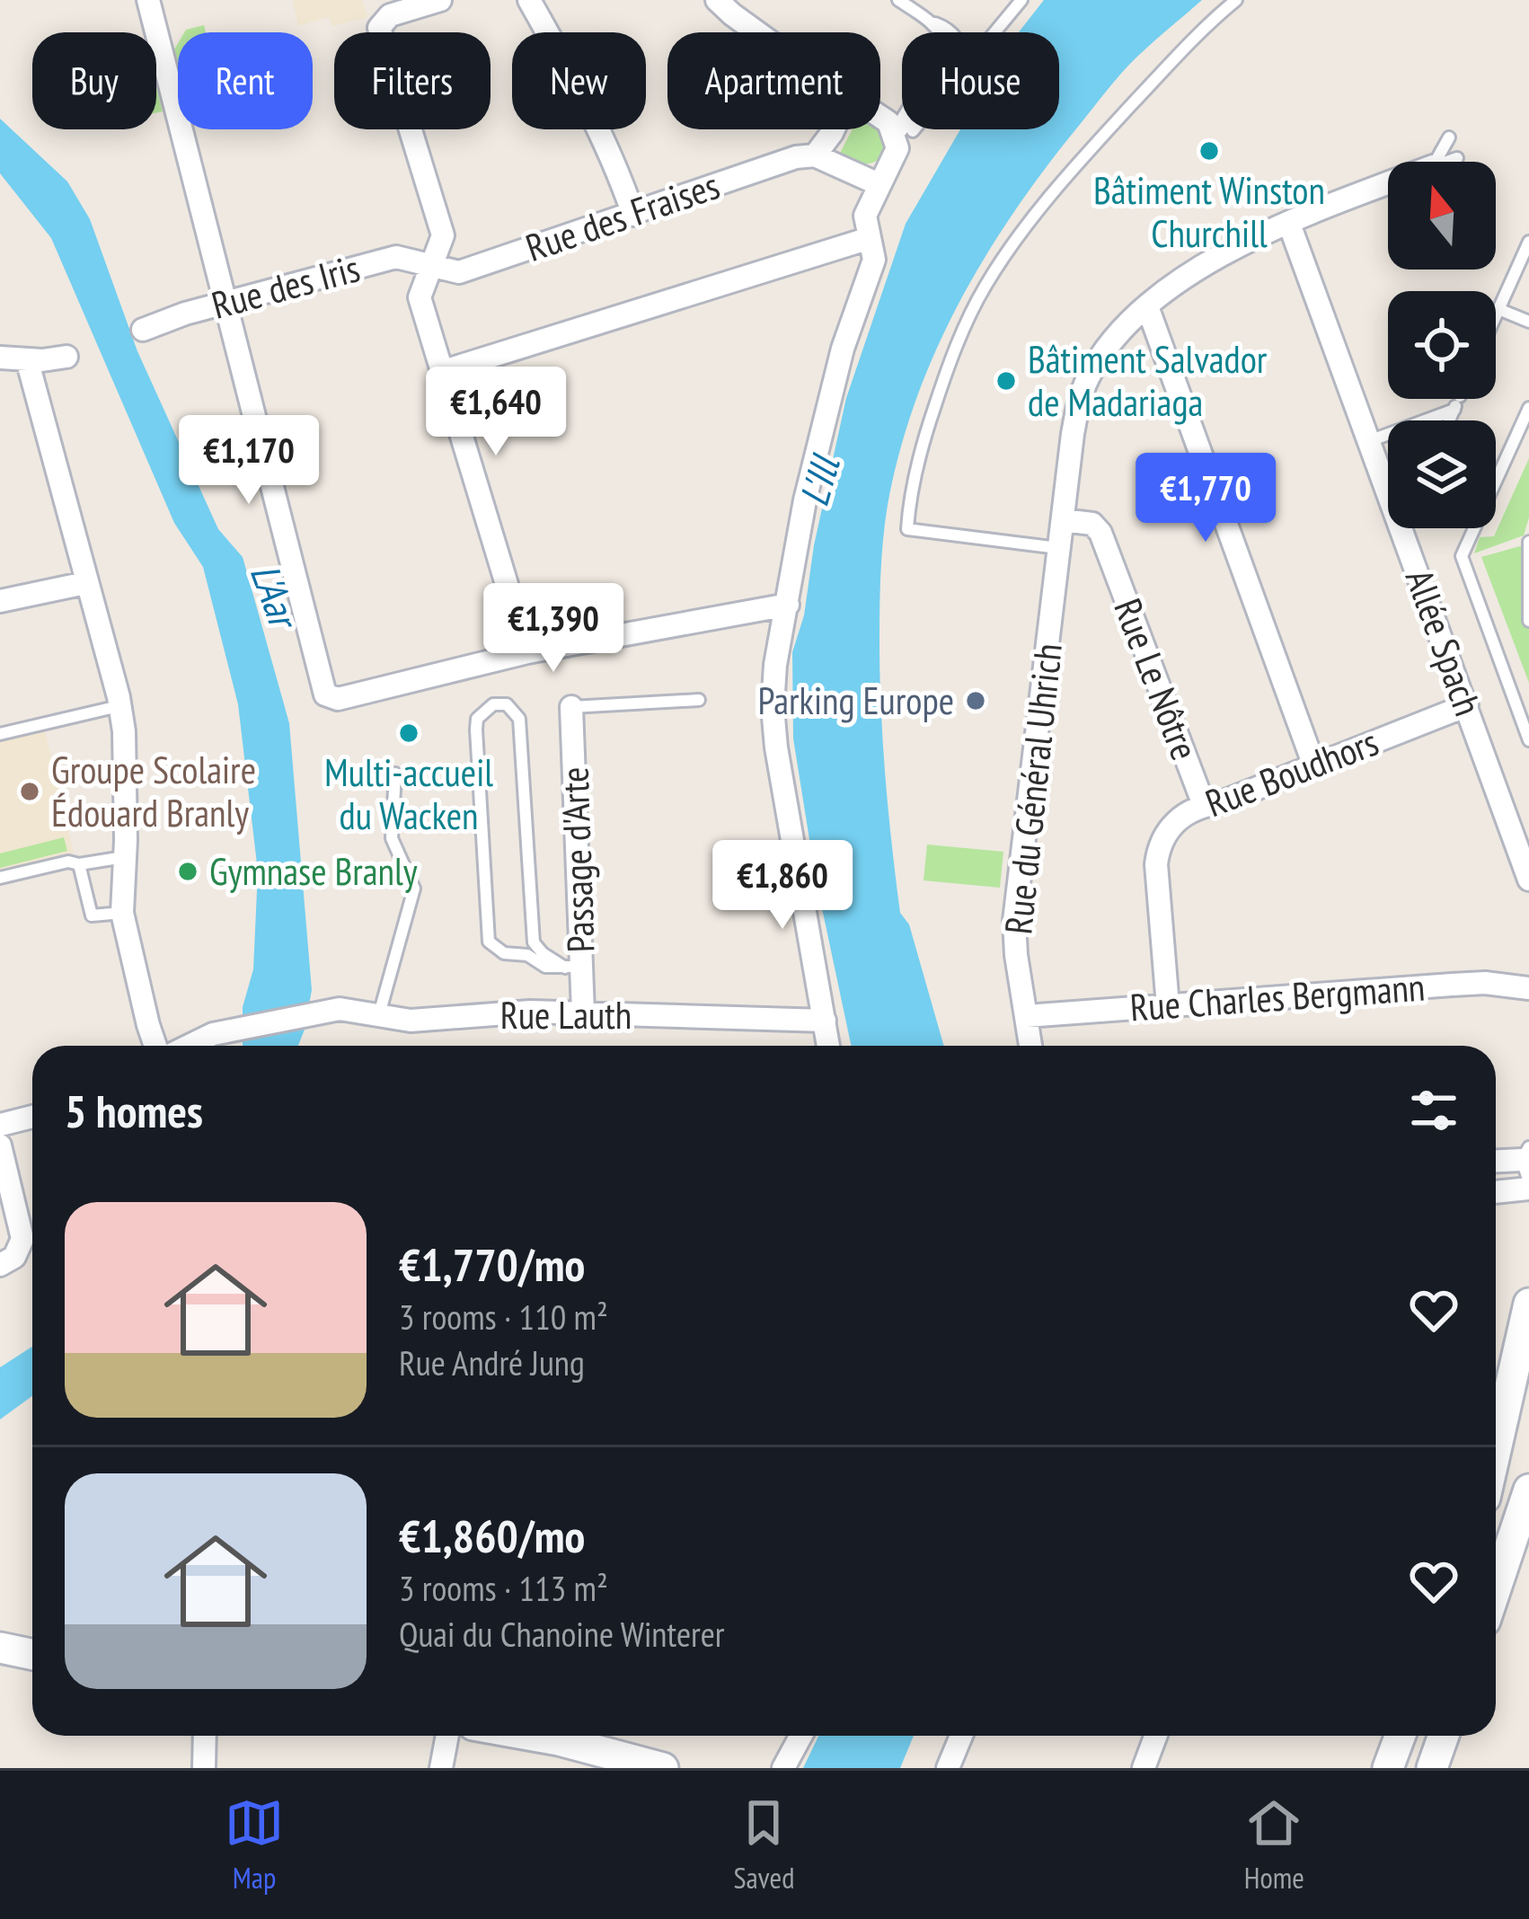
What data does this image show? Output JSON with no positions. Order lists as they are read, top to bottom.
{
  "streets": {
    "street": [
      "Rue des Fraises",
      "Rue des Iris",
      "Allée Spach",
      "Rue Le Nôtre",
      "Rue Boudhors",
      "Rue du Général Uhrich",
      "Passage d'Arte",
      "Rue Charles Bergmann",
      "Rue Lauth"
    ]
  },
  "crossings": [
    ["Rue des Fraises", "Rue des Iris"],
    ["Allée Spach", "Rue Boudhors"],
    ["Allée Spach", "Rue du Général Uhrich"],
    ["Rue Le Nôtre", "Rue Boudhors"],
    ["Rue Le Nôtre", "Rue du Général Uhrich"],
    ["Rue Boudhors", "Rue Charles Bergmann"],
    ["Rue du Général Uhrich", "Rue Charles Bergmann"],
    ["Passage d'Arte", "Rue Lauth"]
  ],
  "water": ["L'Ill", "L'Aar"],
  "places": [
    "Bâtiment Winston Churchill",
    "Bâtiment Salvador de Madariaga",
    "Parking Europe",
    "Multi-accueil du Wacken",
    "Groupe Scolaire Édouard Branly",
    "Gymnase Branly"
  ],
  "north": "top",
  "page": {
    "chip": [
      "Buy",
      "Rent",
      "Filters",
      "New",
      "Apartment",
      "House"
    ],
    "price": [
      "€1,640",
      "€1,170",
      "€1,770",
      "€1,390",
      "€1,860"
    ],
    "heading": "5 homes",
    "list": [
      {
        "name": "€1,770/mo",
        "note": "3 rooms · 110 m² · Rue André Jung"
      },
      {
        "name": "€1,860/mo",
        "note": "3 rooms · 113 m² · Quai du Chanoine Winterer"
      }
    ],
    "tabs": ["Map", "Saved", "Home"]
  }
}
